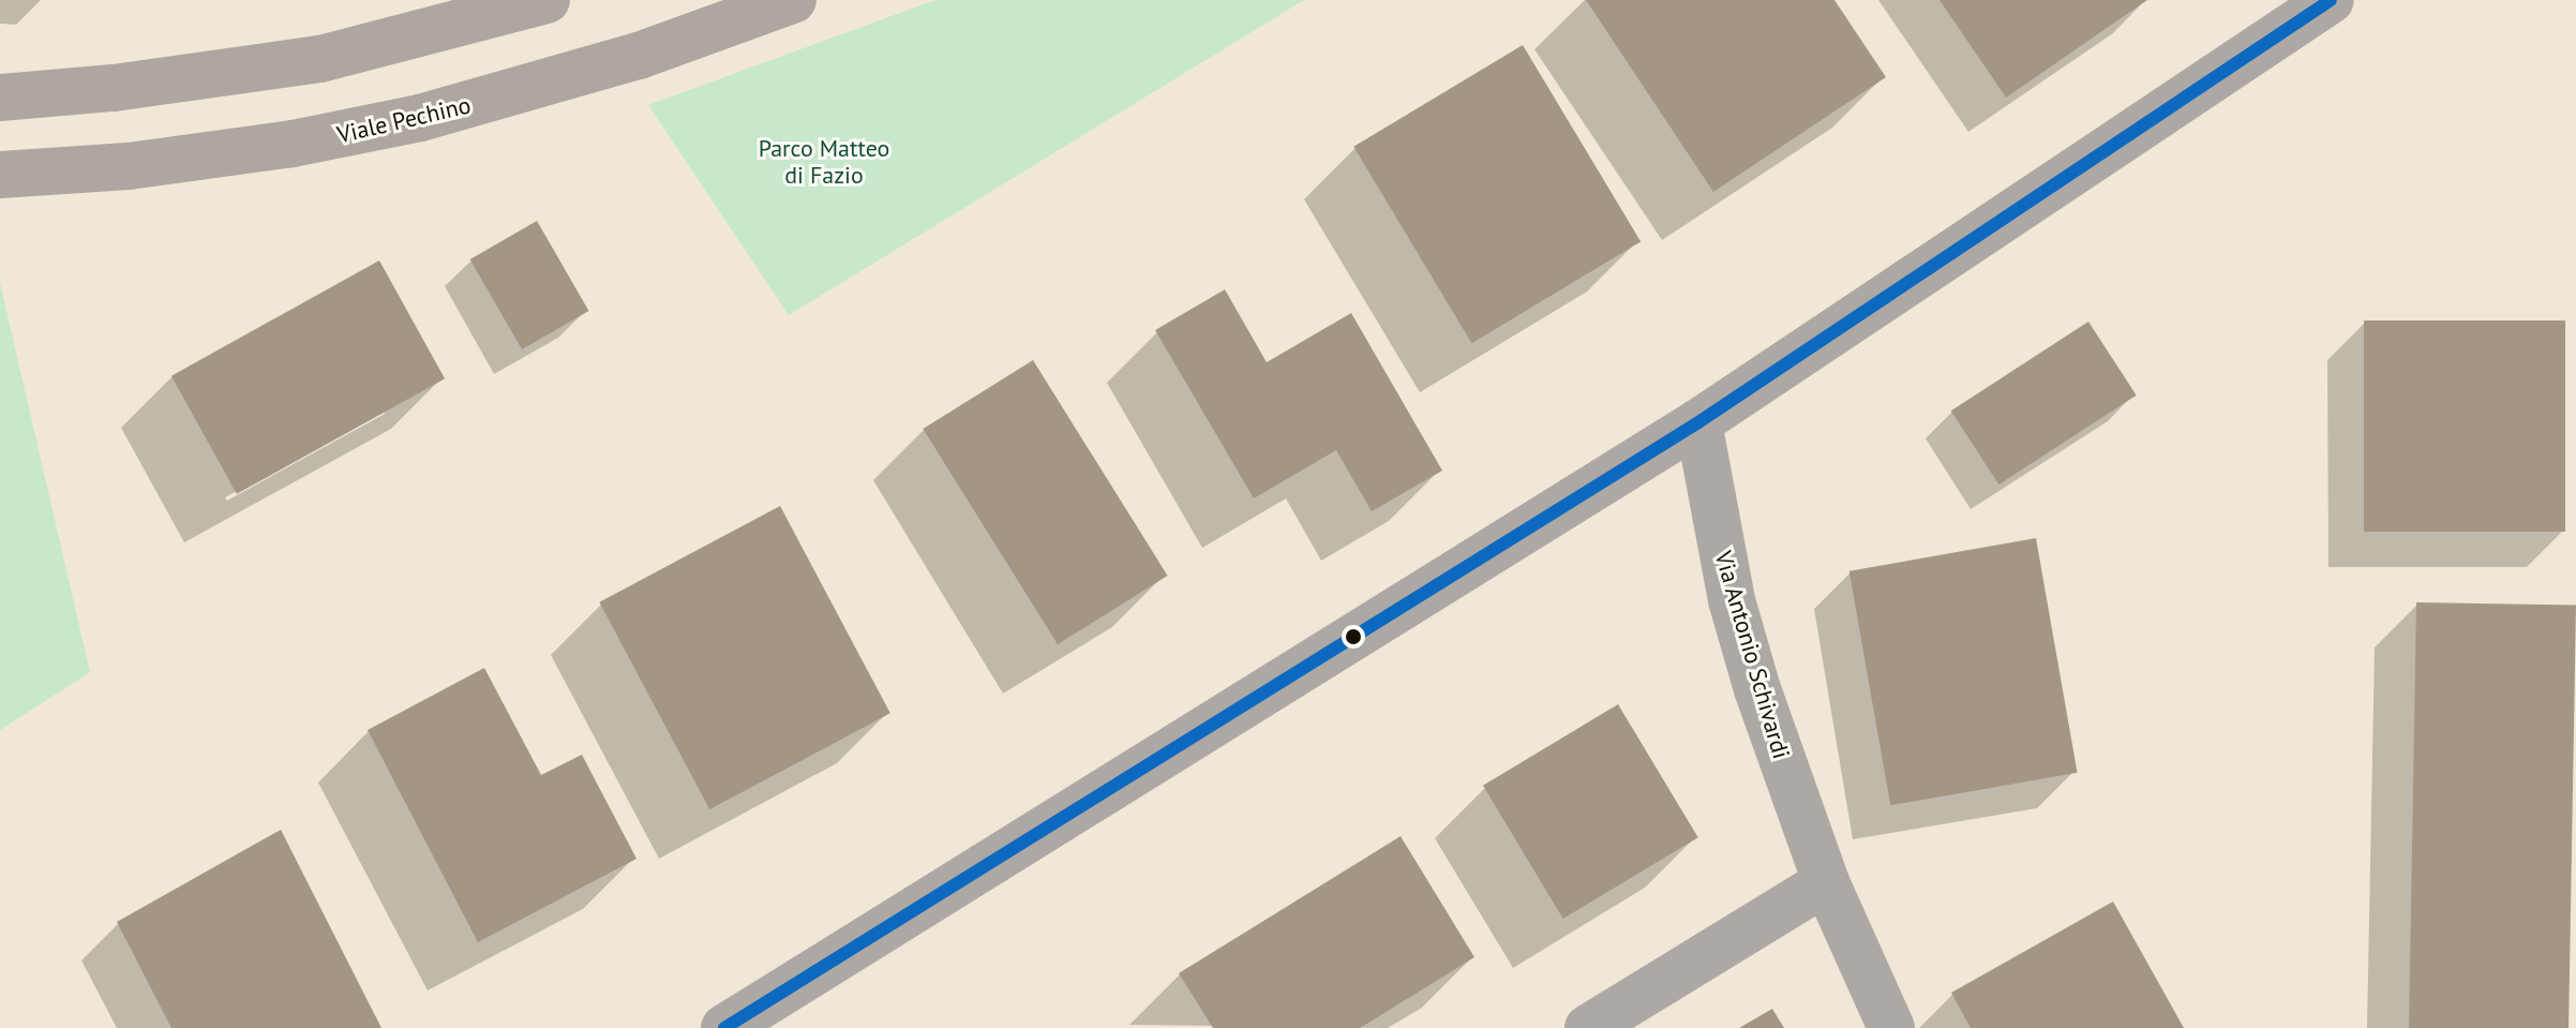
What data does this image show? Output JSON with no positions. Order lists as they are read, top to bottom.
{
  "streets": {
    "street": ["Viale Pechino", "Via Antonio Schivardi"]
  },
  "parks": ["Parco Matteo di Fazio"]
}
